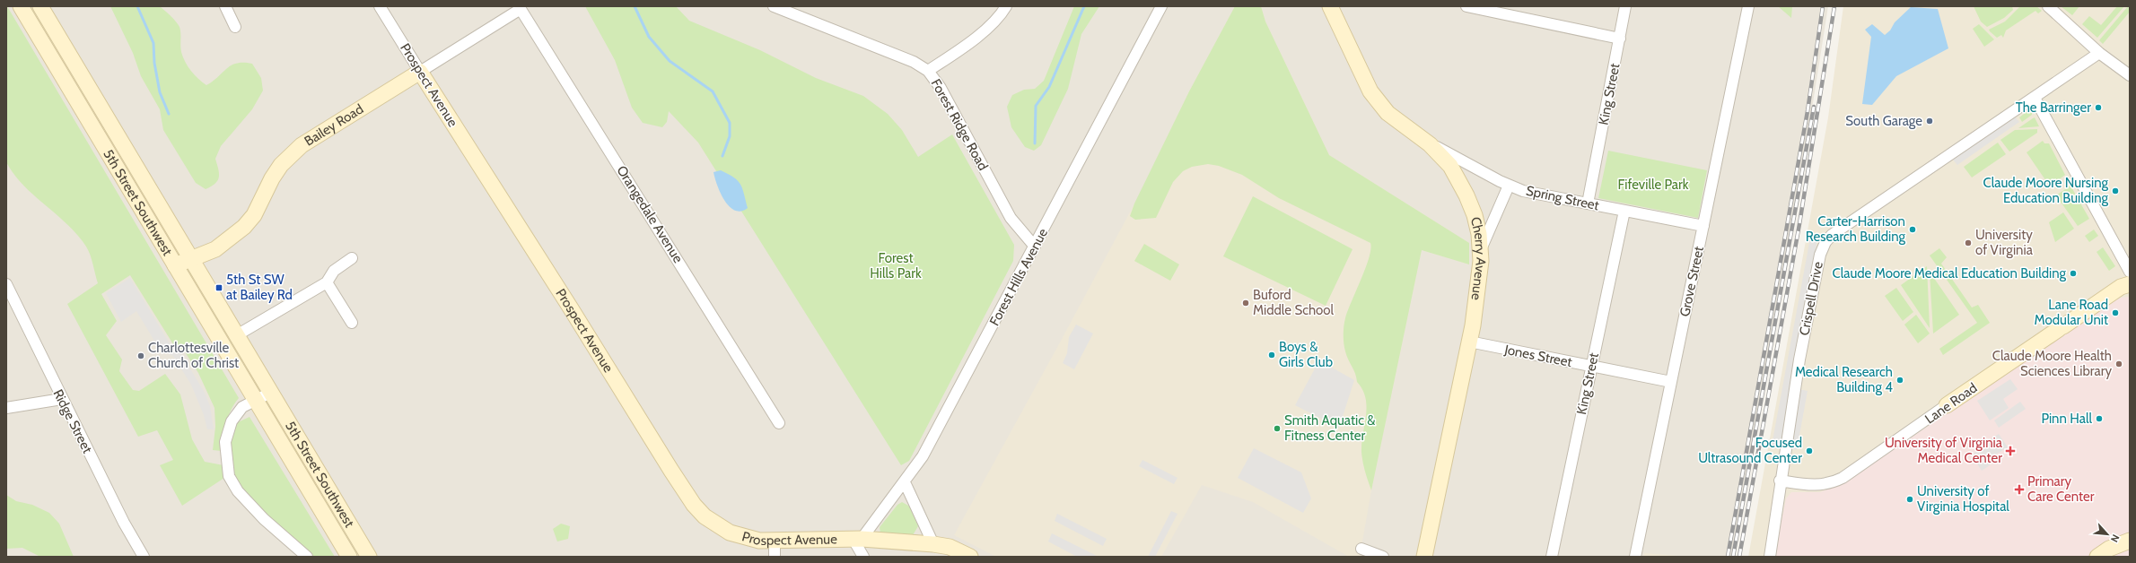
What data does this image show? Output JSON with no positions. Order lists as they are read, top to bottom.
{
  "streets": {
    "street": [
      "Prospect Avenue",
      "King Street",
      "Bailey Road",
      "Forest Ridge Road",
      "Spring Street",
      "5th Street Southwest",
      "Orangedale Avenue",
      "Cherry Avenue",
      "Forest Hills Avenue",
      "Grove Street",
      "Crispell Drive",
      "Jones Street",
      "Lane Road",
      "Ridge Street"
    ]
  },
  "crossings": [
    ["Prospect Avenue", "Bailey Road"],
    ["Prospect Avenue", "Forest Hills Avenue"],
    ["King Street", "Spring Street"],
    ["King Street", "Jones Street"],
    ["Bailey Road", "5th Street Southwest"],
    ["Bailey Road", "Orangedale Avenue"],
    ["Forest Ridge Road", "Forest Hills Avenue"],
    ["Spring Street", "Cherry Avenue"],
    ["Spring Street", "Grove Street"],
    ["Cherry Avenue", "Jones Street"],
    ["Grove Street", "Jones Street"],
    ["Crispell Drive", "Lane Road"]
  ],
  "parks": ["Fifeville Park", "Forest Hills Park"],
  "places": {
    "other": [
      "The Barringer",
      "South Garage",
      "Claude Moore Nursing Education Building",
      "Carter-Harrison Research Building",
      "University of Virginia",
      "Claude Moore Medical Education Building",
      "Buford Middle School",
      "Lane Road Modular Unit",
      "Boys & Girls Club",
      "Charlottesville Church of Christ",
      "Claude Moore Health Sciences Library",
      "Medical Research Building 4",
      "Pinn Hall",
      "Smith Aquatic & Fitness Center",
      "Focused Ultrasound Center",
      "University of Virginia Hospital"
    ],
    "transit": ["5th St SW at Bailey Rd"],
    "health": ["University of Virginia Medical Center", "Primary Care Center"]
  },
  "north": "bottom right"
}
